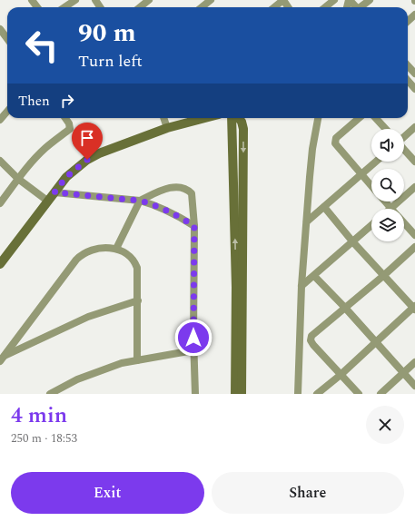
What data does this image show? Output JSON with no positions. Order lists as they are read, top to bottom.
{
  "page": {
    "turn": ["90 m", "Turn left"],
    "then": "Then",
    "heading": ["4 min", "250 m · 18:53"],
    "buttons": ["Exit", "Share"]
  }
}
